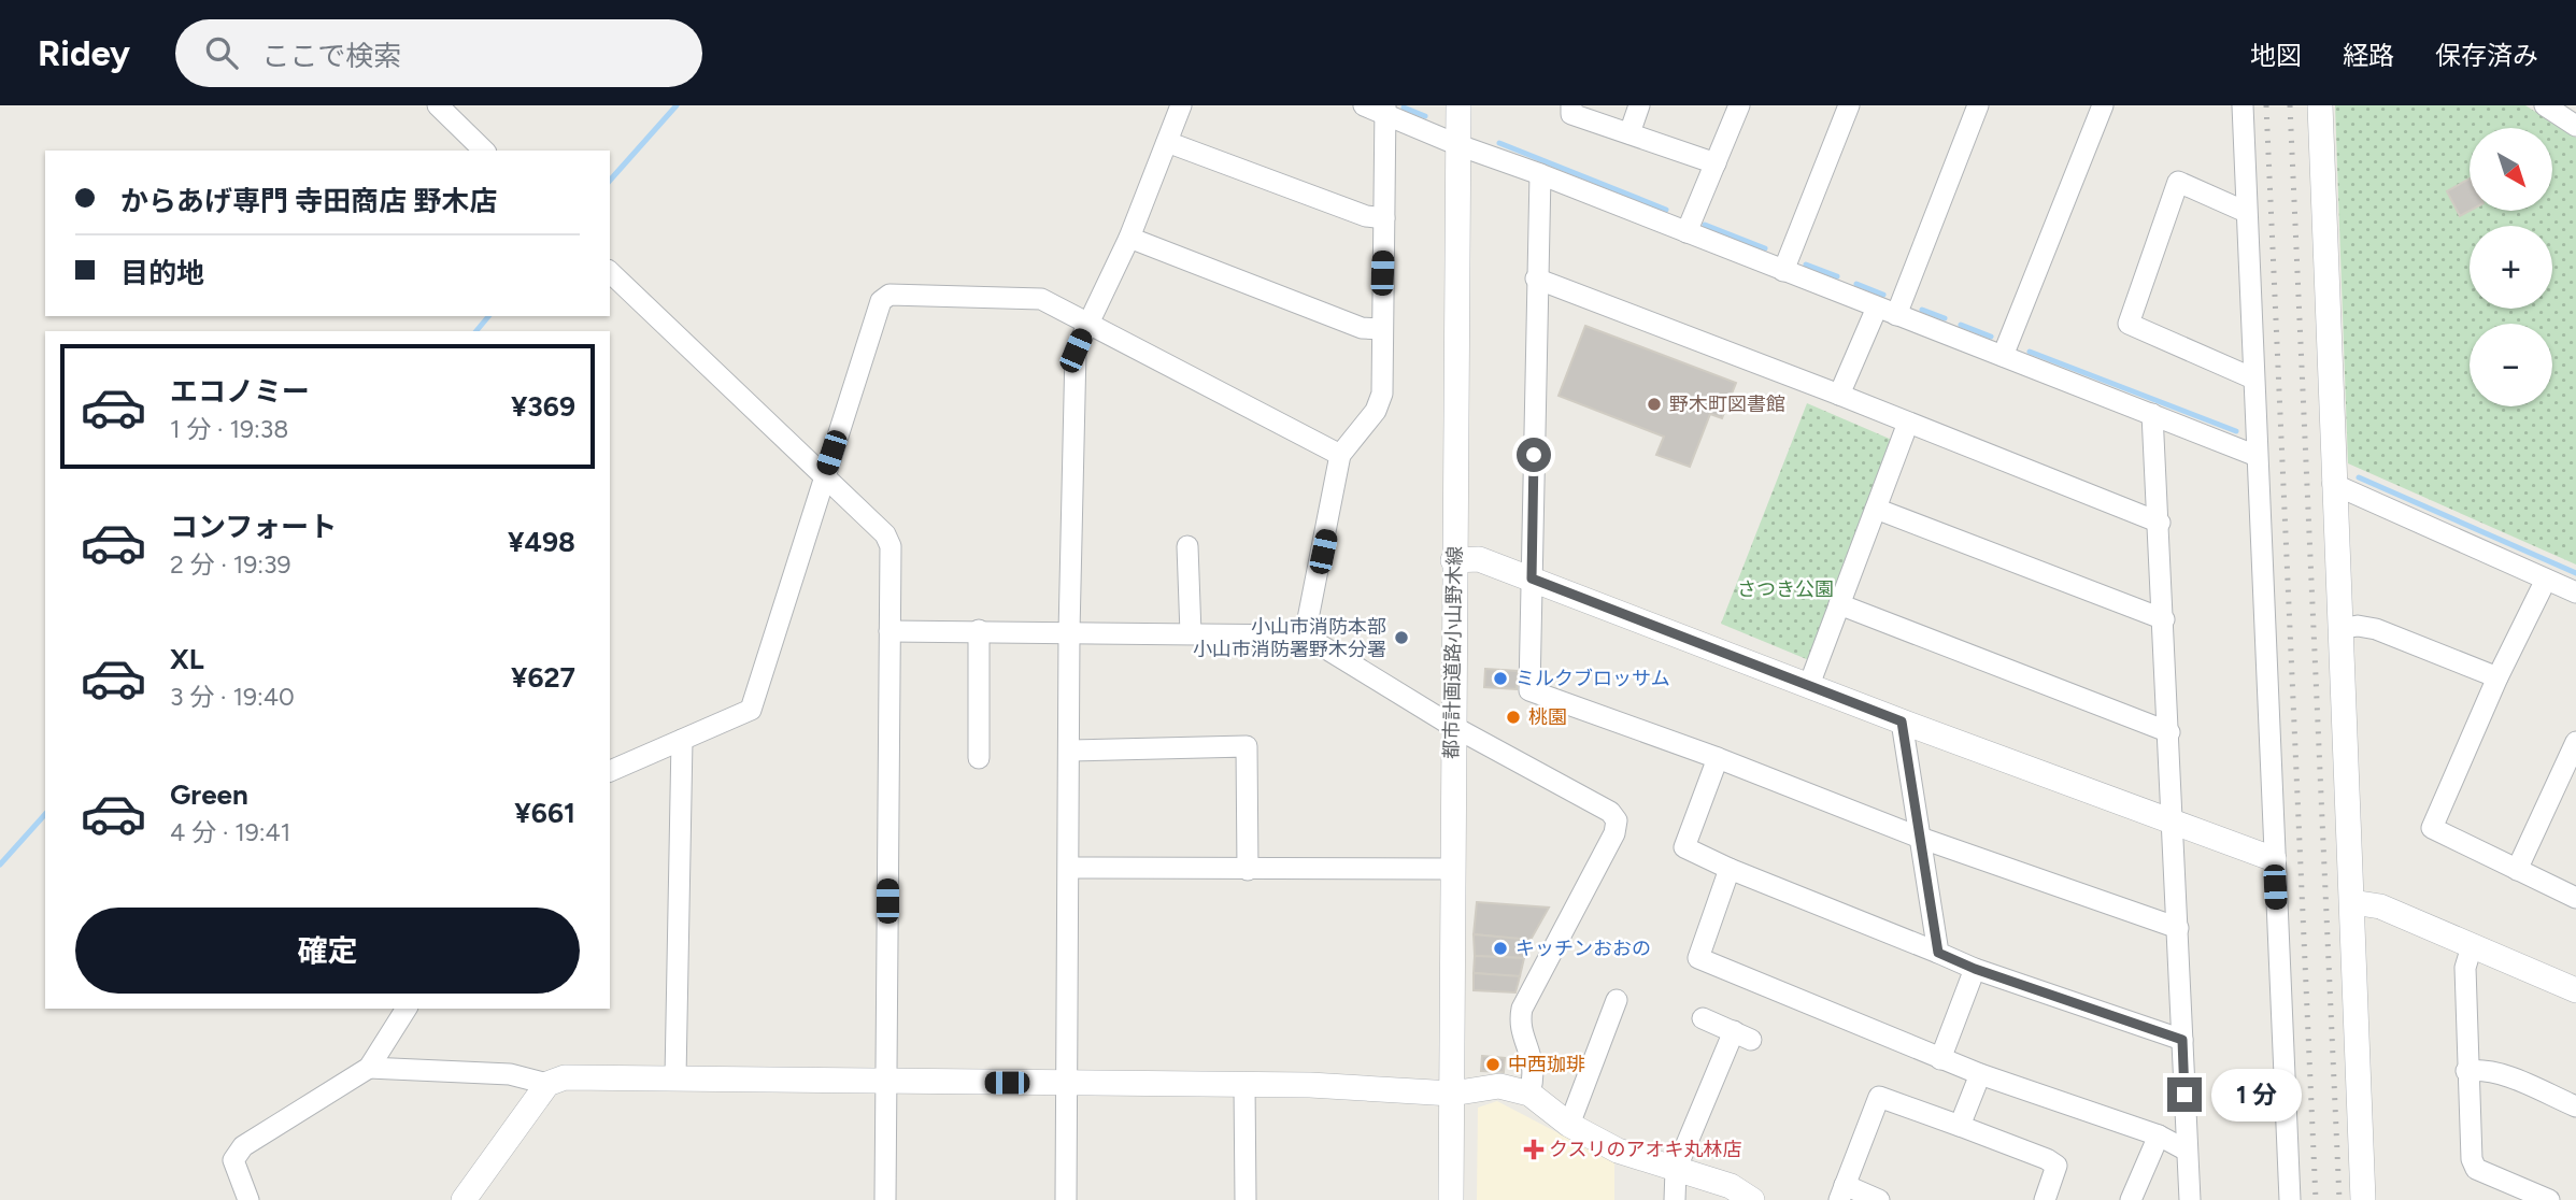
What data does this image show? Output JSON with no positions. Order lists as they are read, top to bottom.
{
  "streets": {
    "street": ["都市計画道路小山野木線"]
  },
  "parks": ["さつき公園"],
  "places": {
    "other": [
      "野木町図書館",
      "小山市消防本部 小山市消防署野木分署",
      "ミルクブロッサム",
      "桃園",
      "キッチンおおの",
      "中西珈琲"
    ],
    "health": ["クスリのアオキ丸林店"]
  },
  "north": "bottom right",
  "page": {
    "header": "Ridey",
    "search": "ここで検索",
    "nav": ["地図", "経路", "保存済み"],
    "map_buttons": ["+", "−"],
    "banner": ["からあげ専門 寺田商店 野木店", "目的地"],
    "list": [
      {
        "name": "エコノミー",
        "note": "1 分 · 19:38",
        "value": "¥369"
      },
      {
        "name": "コンフォート",
        "note": "2 分 · 19:39",
        "value": "¥498"
      },
      {
        "name": "XL",
        "note": "3 分 · 19:40",
        "value": "¥627"
      },
      {
        "name": "Green",
        "note": "4 分 · 19:41",
        "value": "¥661"
      }
    ],
    "buttons": "確定",
    "bubble": "1 分"
  }
}
